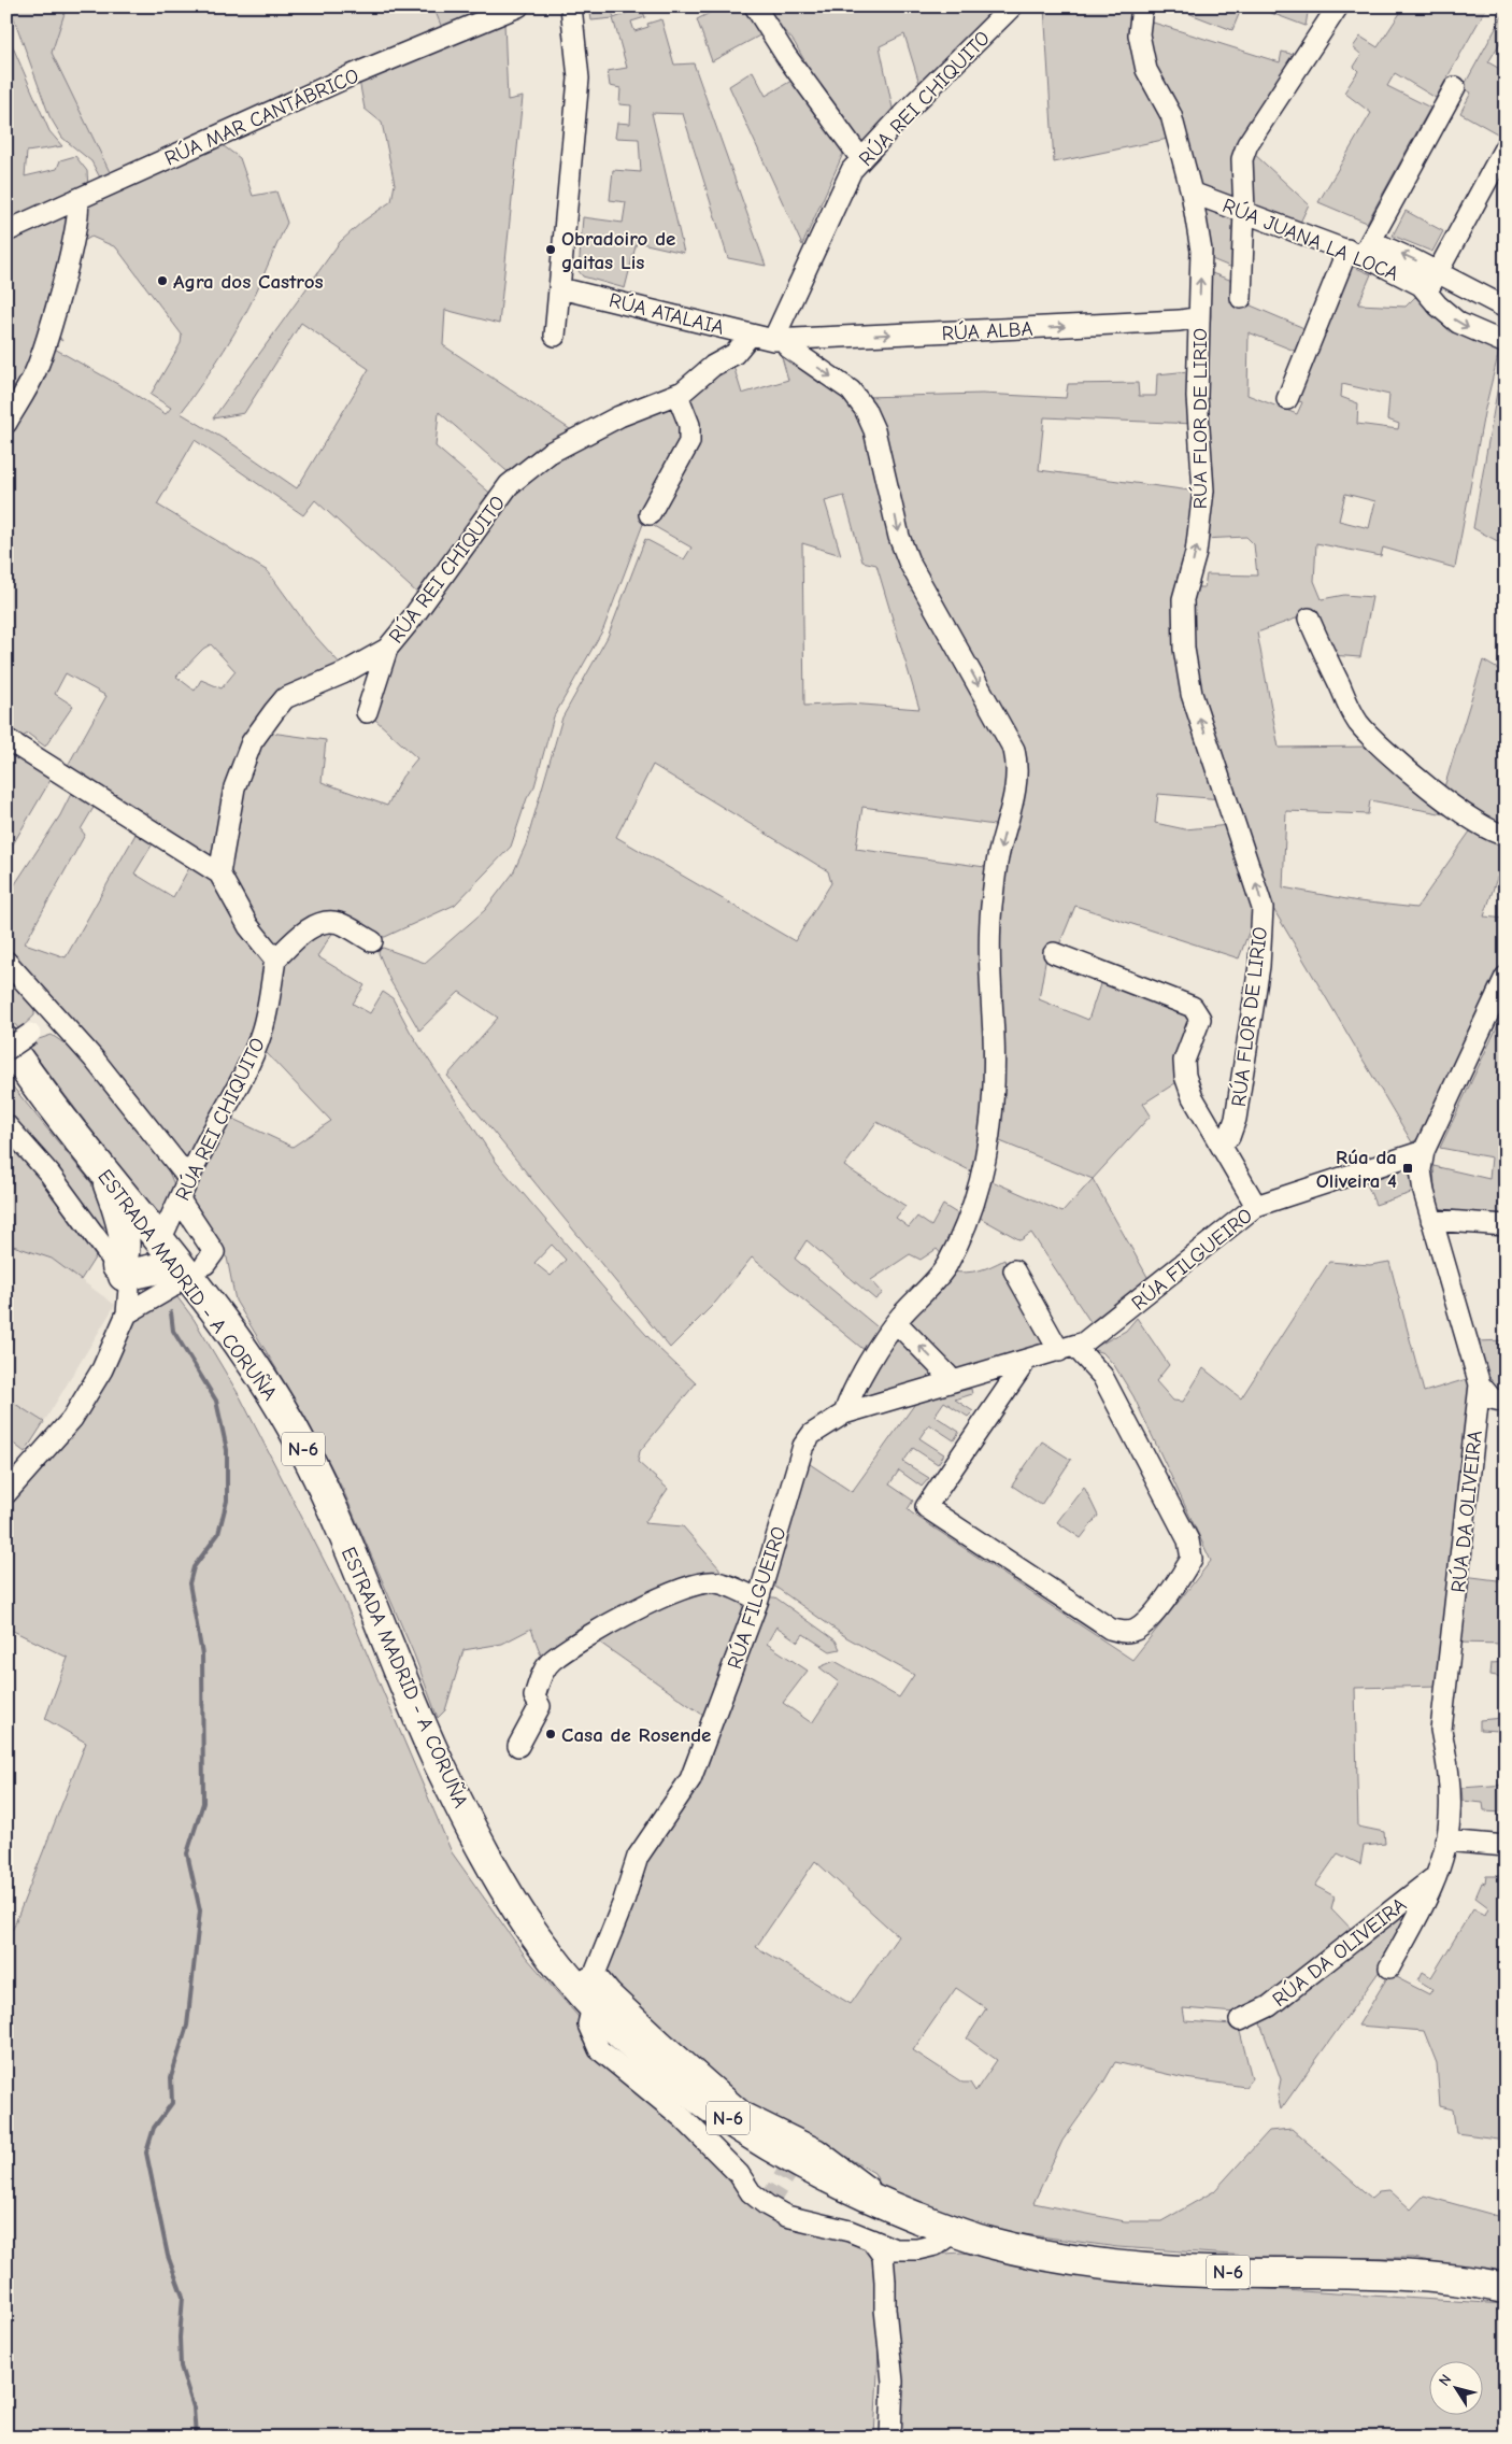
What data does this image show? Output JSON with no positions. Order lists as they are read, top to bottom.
{
  "streets": {
    "highway": ["ESTRADA MADRID - A CORUÑA", "N-6"],
    "street": [
      "RÚA REI CHIQUITO",
      "RÚA MAR CANTÁBRICO",
      "RÚA JUANA LA LOCA",
      "RÚA ATALAIA",
      "RÚA ALBA",
      "RÚA FLOR DE LIRIO",
      "RÚA FILGUEIRO",
      "RÚA DA OLIVEIRA"
    ]
  },
  "crossings": [
    ["RÚA REI CHIQUITO", "RÚA ATALAIA"],
    ["RÚA REI CHIQUITO", "RÚA ALBA"],
    ["RÚA REI CHIQUITO", "ESTRADA MADRID - A CORUÑA"],
    ["RÚA JUANA LA LOCA", "RÚA FLOR DE LIRIO"],
    ["RÚA ATALAIA", "RÚA ALBA"],
    ["RÚA ALBA", "RÚA FLOR DE LIRIO"],
    ["RÚA FILGUEIRO", "ESTRADA MADRID - A CORUÑA"],
    ["RÚA FILGUEIRO", "RÚA DA OLIVEIRA"]
  ],
  "one_way": ["RÚA ALBA", "RÚA FLOR DE LIRIO"],
  "places": {
    "other": ["Obradoiro de gaitas Lis", "Agra dos Castros", "Casa de Rosende"],
    "transit": ["Rúa da Oliveira 4"]
  },
  "north": "top left"
}
